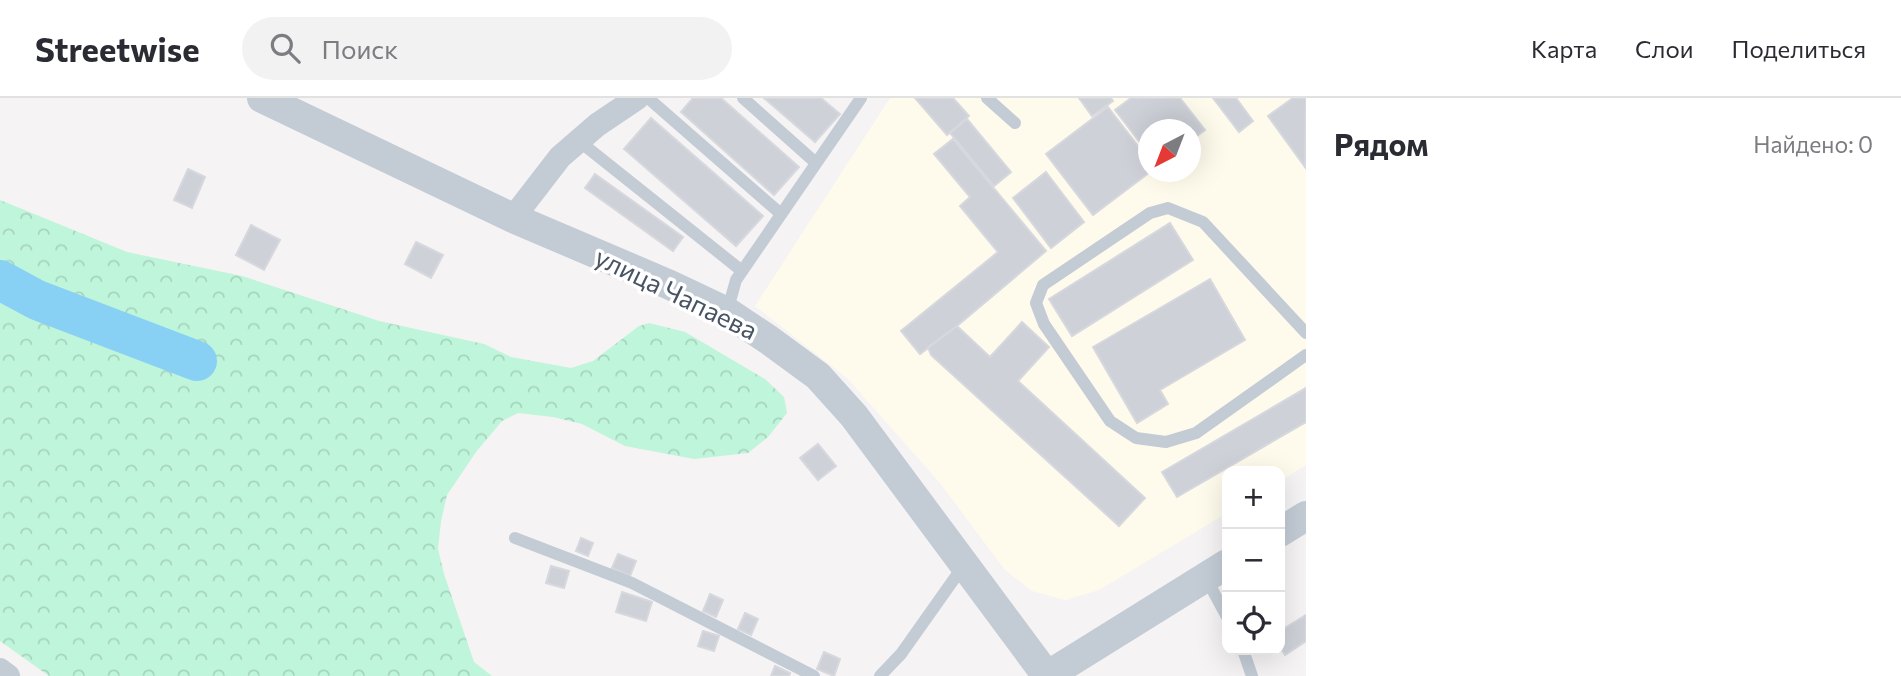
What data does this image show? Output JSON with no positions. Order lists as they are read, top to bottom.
{
  "streets": {
    "street": ["улица Чапаева"]
  },
  "north": "bottom left",
  "page": {
    "header": "Streetwise",
    "search": "Поиск",
    "nav": ["Карта", "Слои", "Поделиться"],
    "heading": ["Рядом", "Найдено: 0"],
    "map_buttons": ["+", "−"]
  }
}
